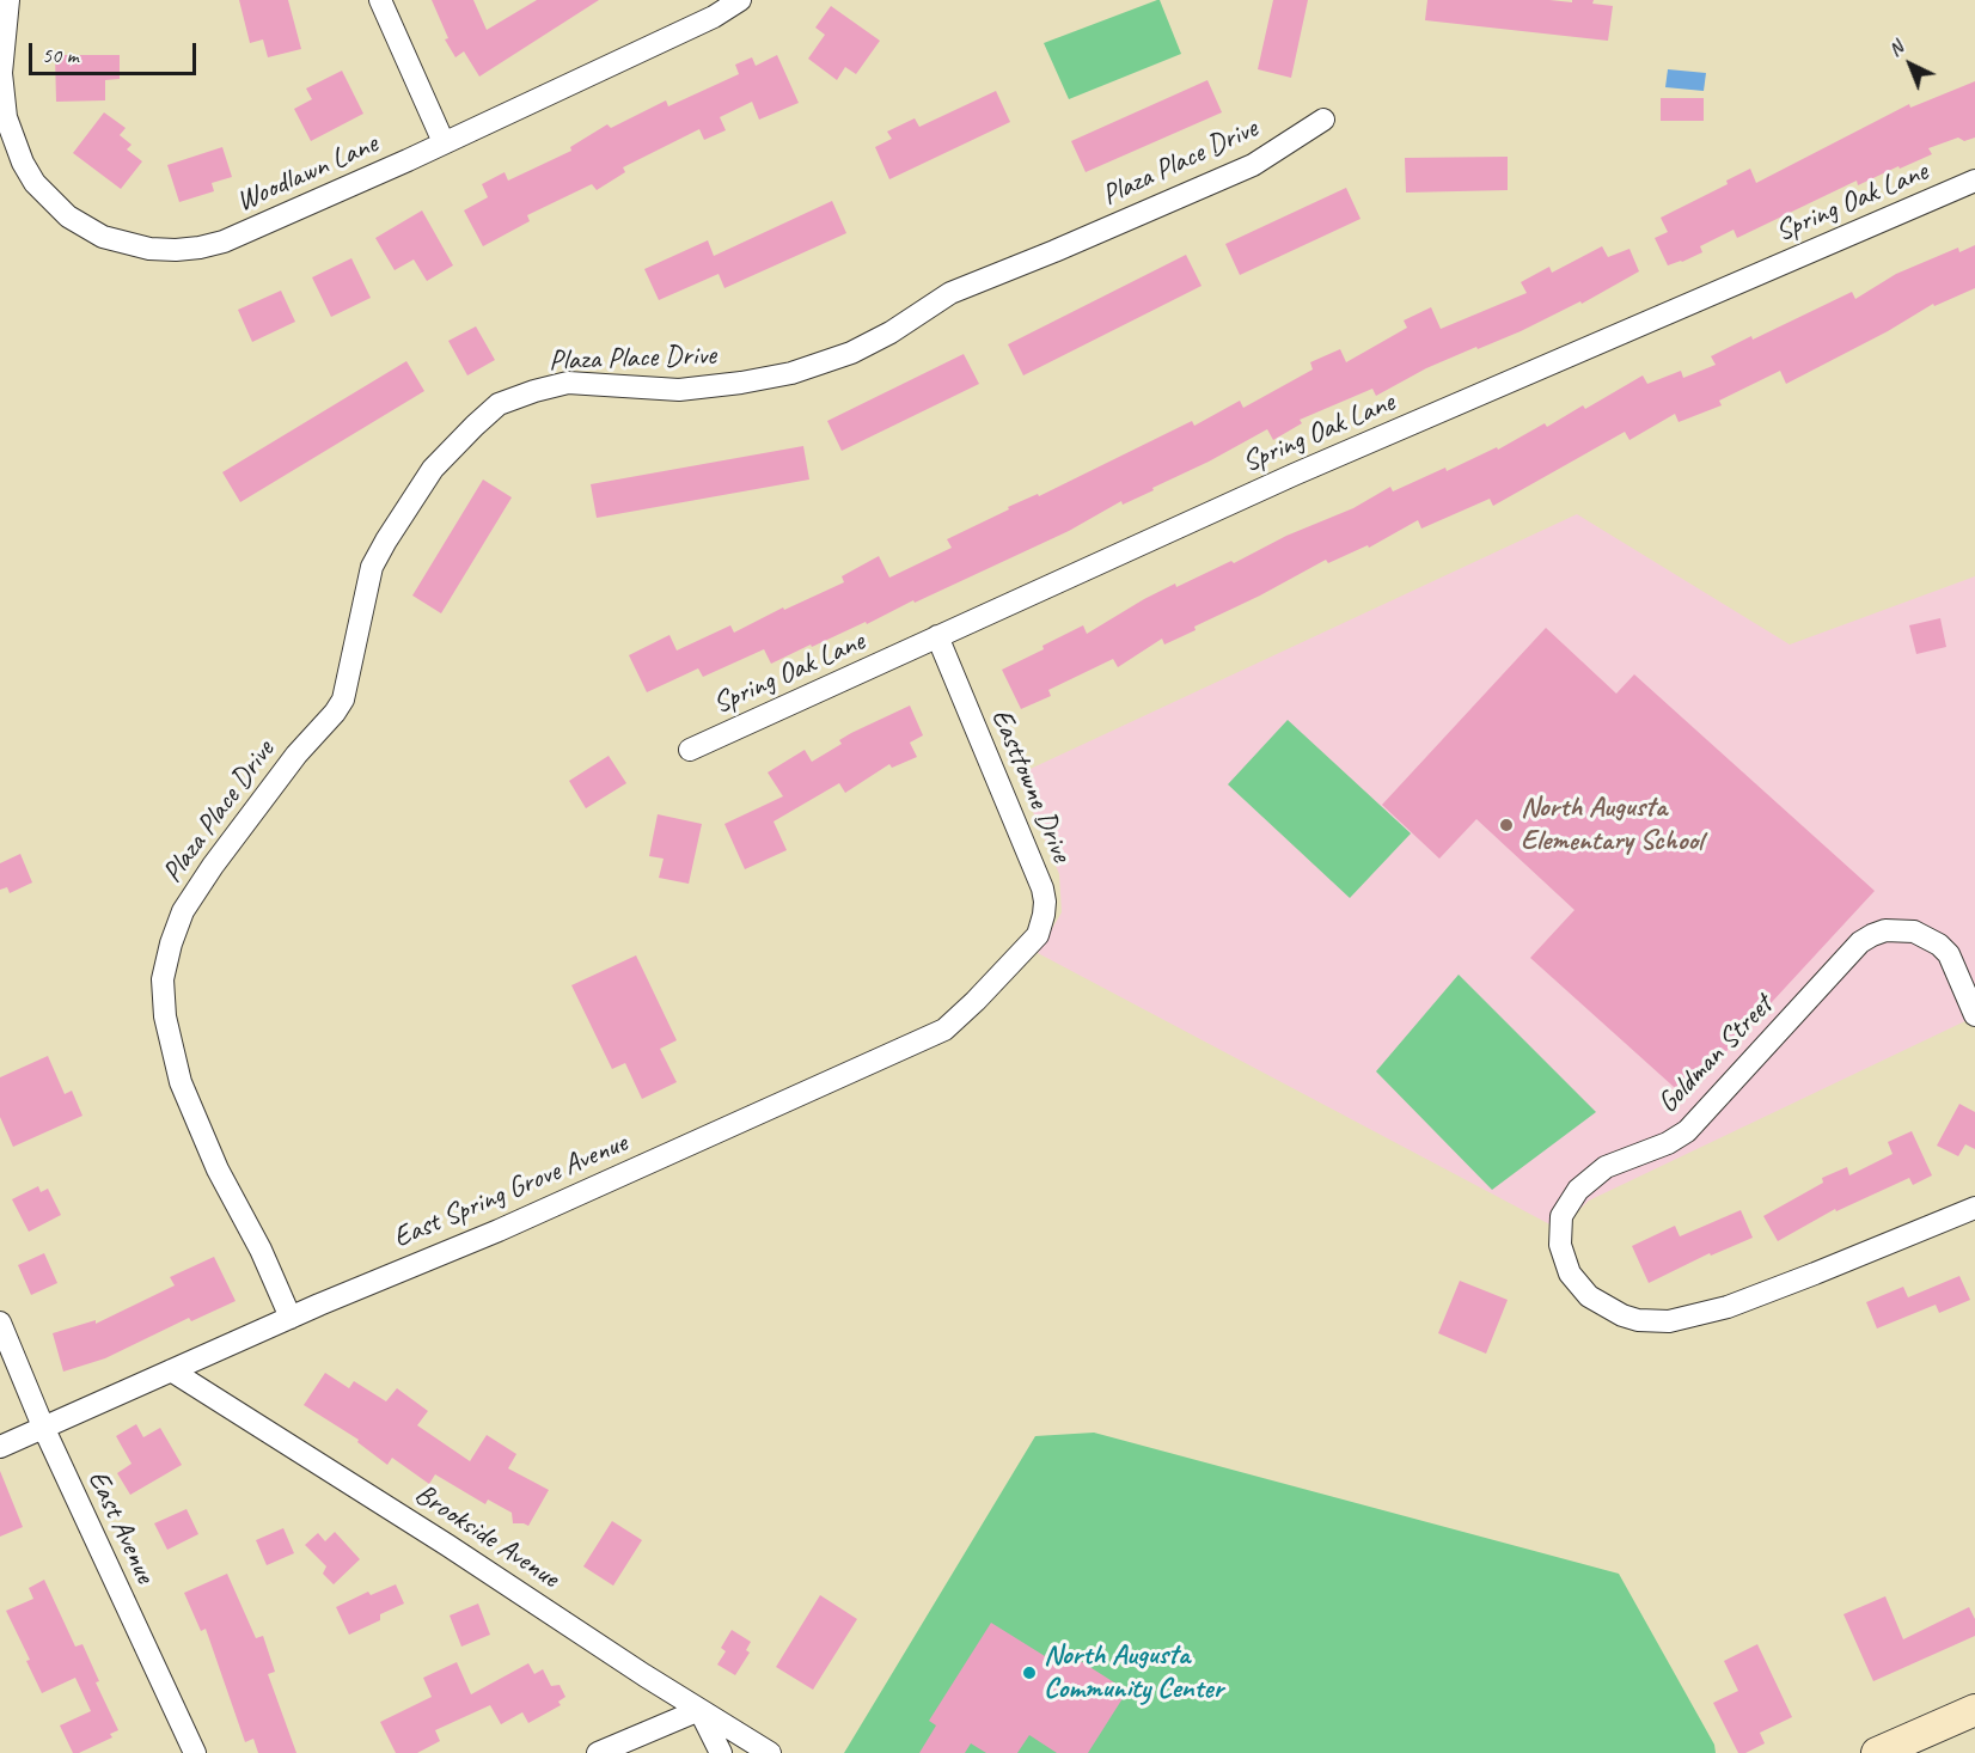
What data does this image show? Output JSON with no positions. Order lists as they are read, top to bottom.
{
  "streets": {
    "street": [
      "Plaza Place Drive",
      "Woodlawn Lane",
      "Spring Oak Lane",
      "Easttowne Drive",
      "Goldman Street",
      "East Spring Grove Avenue",
      "East Avenue",
      "Brookside Avenue"
    ]
  },
  "crossings": [
    ["Plaza Place Drive", "East Spring Grove Avenue"],
    ["Spring Oak Lane", "Easttowne Drive"],
    ["Easttowne Drive", "East Spring Grove Avenue"],
    ["East Spring Grove Avenue", "East Avenue"],
    ["East Spring Grove Avenue", "Brookside Avenue"]
  ],
  "places": ["North Augusta Elementary School", "North Augusta Community Center"],
  "scale_bar": "50 m",
  "north": "top left"
}
